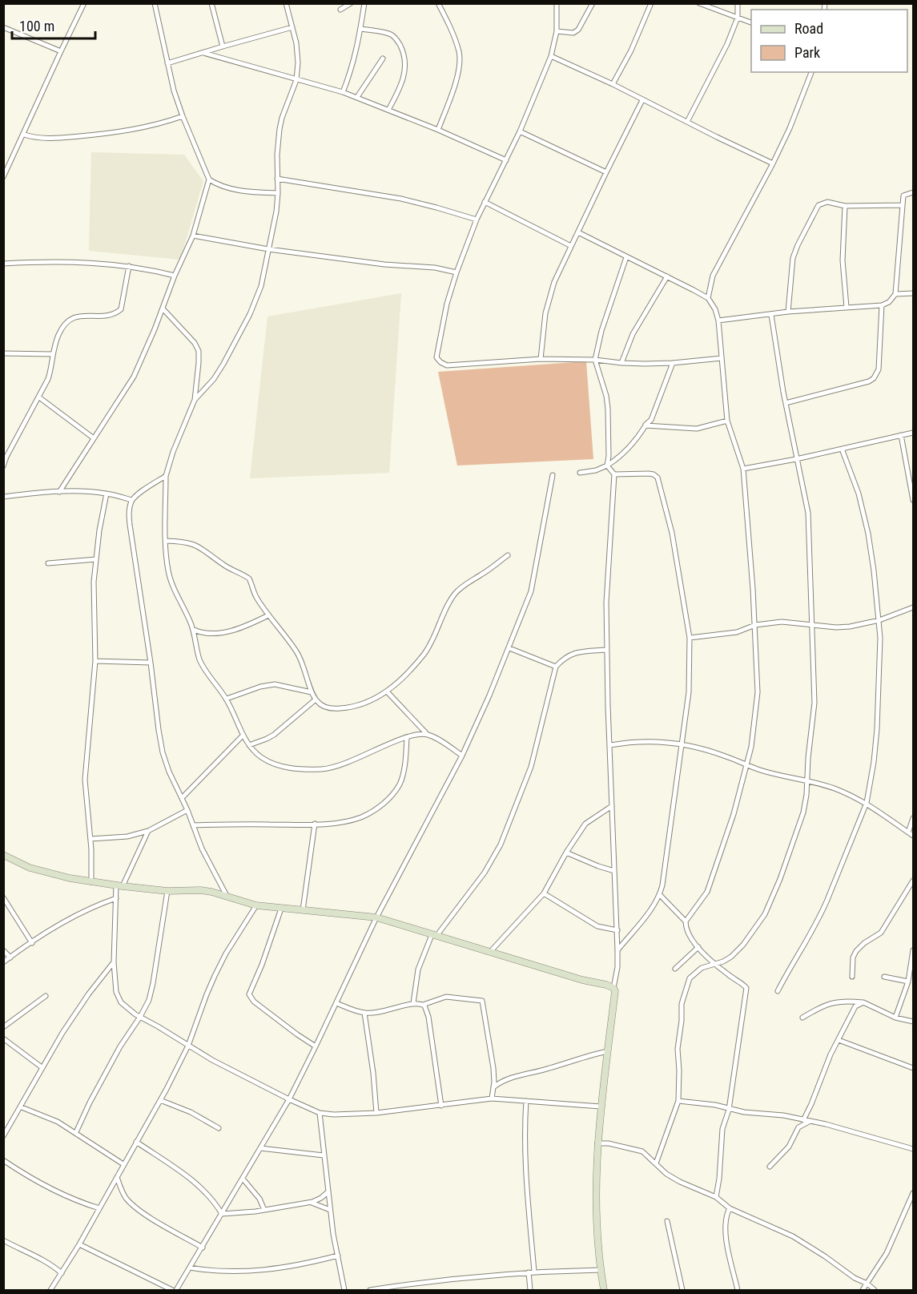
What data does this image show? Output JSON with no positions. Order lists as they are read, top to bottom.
{
  "legend": ["Road", "Park"],
  "scale_bar": "100 m"
}
